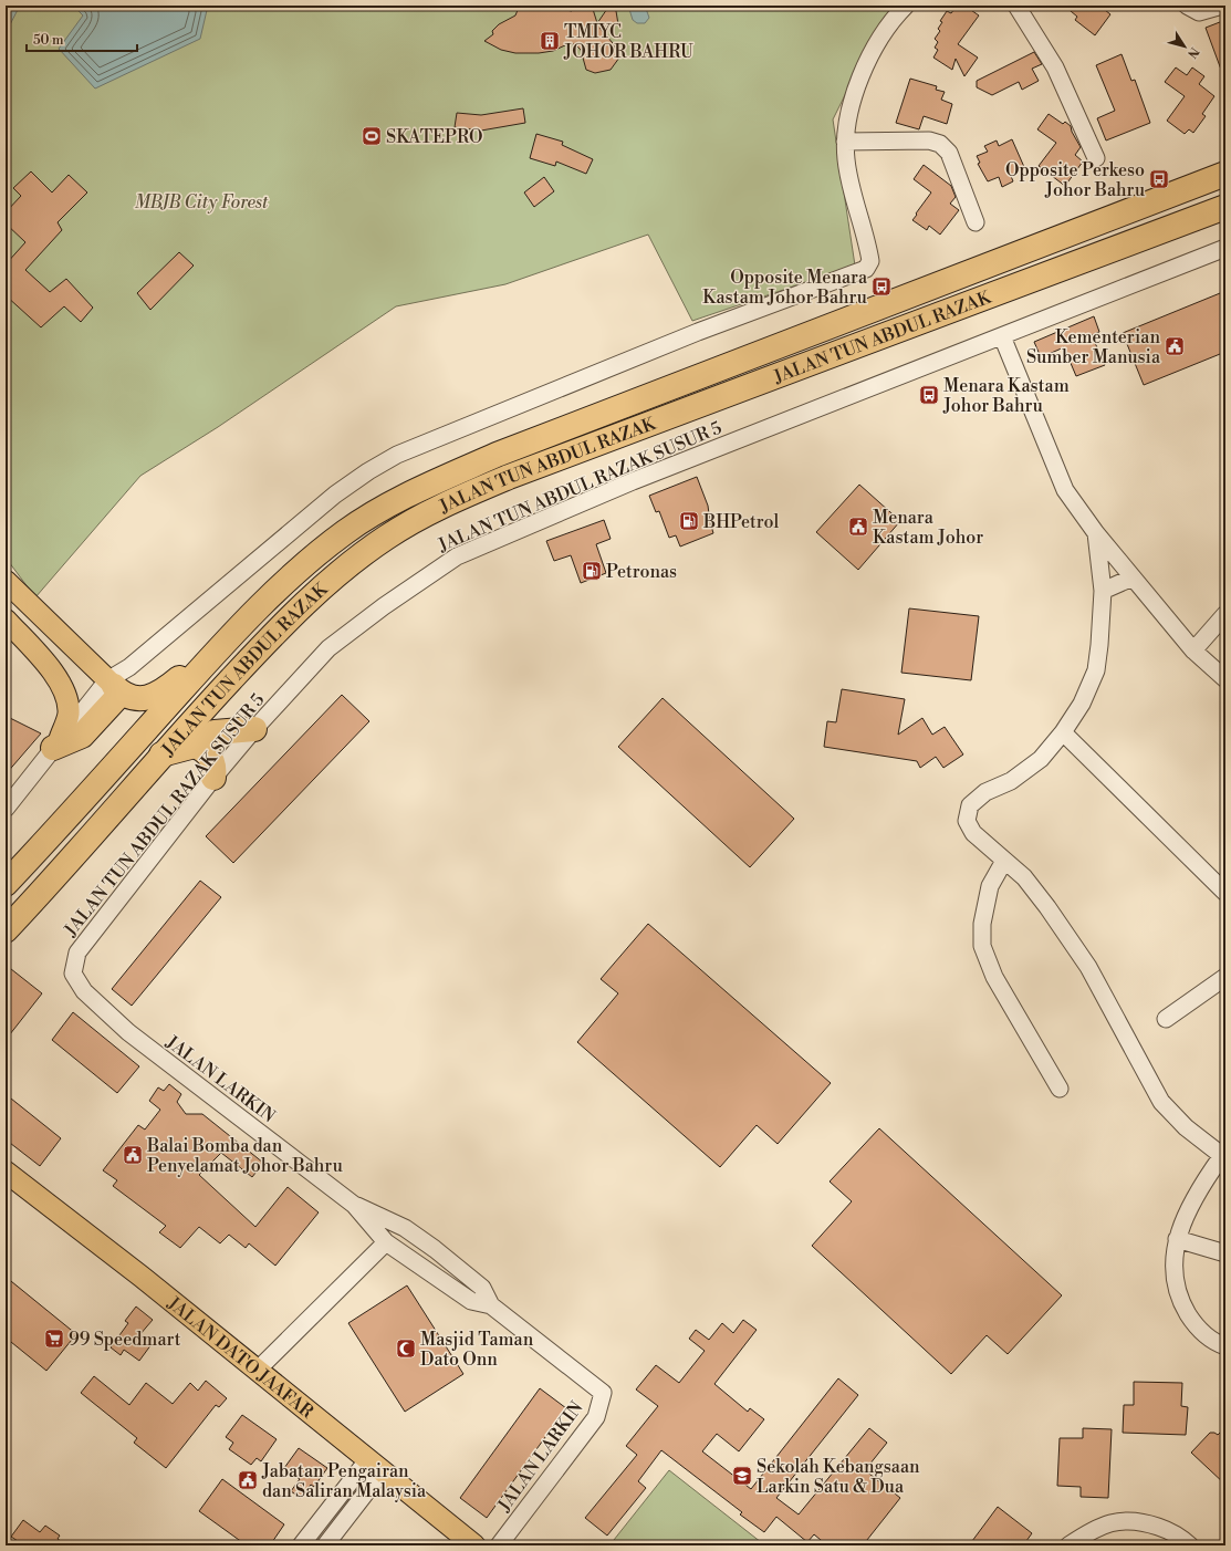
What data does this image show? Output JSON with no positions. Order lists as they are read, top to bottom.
{
  "streets": {
    "highway": ["JALAN TUN ABDUL RAZAK"],
    "main road": ["JALAN DATO JAAFAR"],
    "street": ["JALAN TUN ABDUL RAZAK SUSUR 5", "JALAN LARKIN"]
  },
  "crossings": [
    ["JALAN TUN ABDUL RAZAK SUSUR 5", "JALAN LARKIN"]
  ],
  "parks": ["MBJB City Forest"],
  "places": {
    "building": ["TMIYC JOHOR BAHRU"],
    "sports": ["SKATEPRO"],
    "bus stop": ["Opposite Perkeso Johor Bahru", "Opposite Menara Kastam Johor Bahru", "Menara Kastam Johor Bahru"],
    "public building": [
      "Kementerian Sumber Manusia",
      "Menara Kastam Johor",
      "Balai Bomba dan Penyelamat Johor Bahru",
      "Jabatan Pengairan dan Saliran Malaysia"
    ],
    "fuel station": ["BHPetrol", "Petronas"],
    "supermarket": ["99 Speedmart"],
    "mosque": ["Masjid Taman Dato Onn"],
    "school or university": ["Sekolah Kebangsaan Larkin Satu & Dua"]
  },
  "scale_bar": "50 m",
  "north": "bottom right"
}
